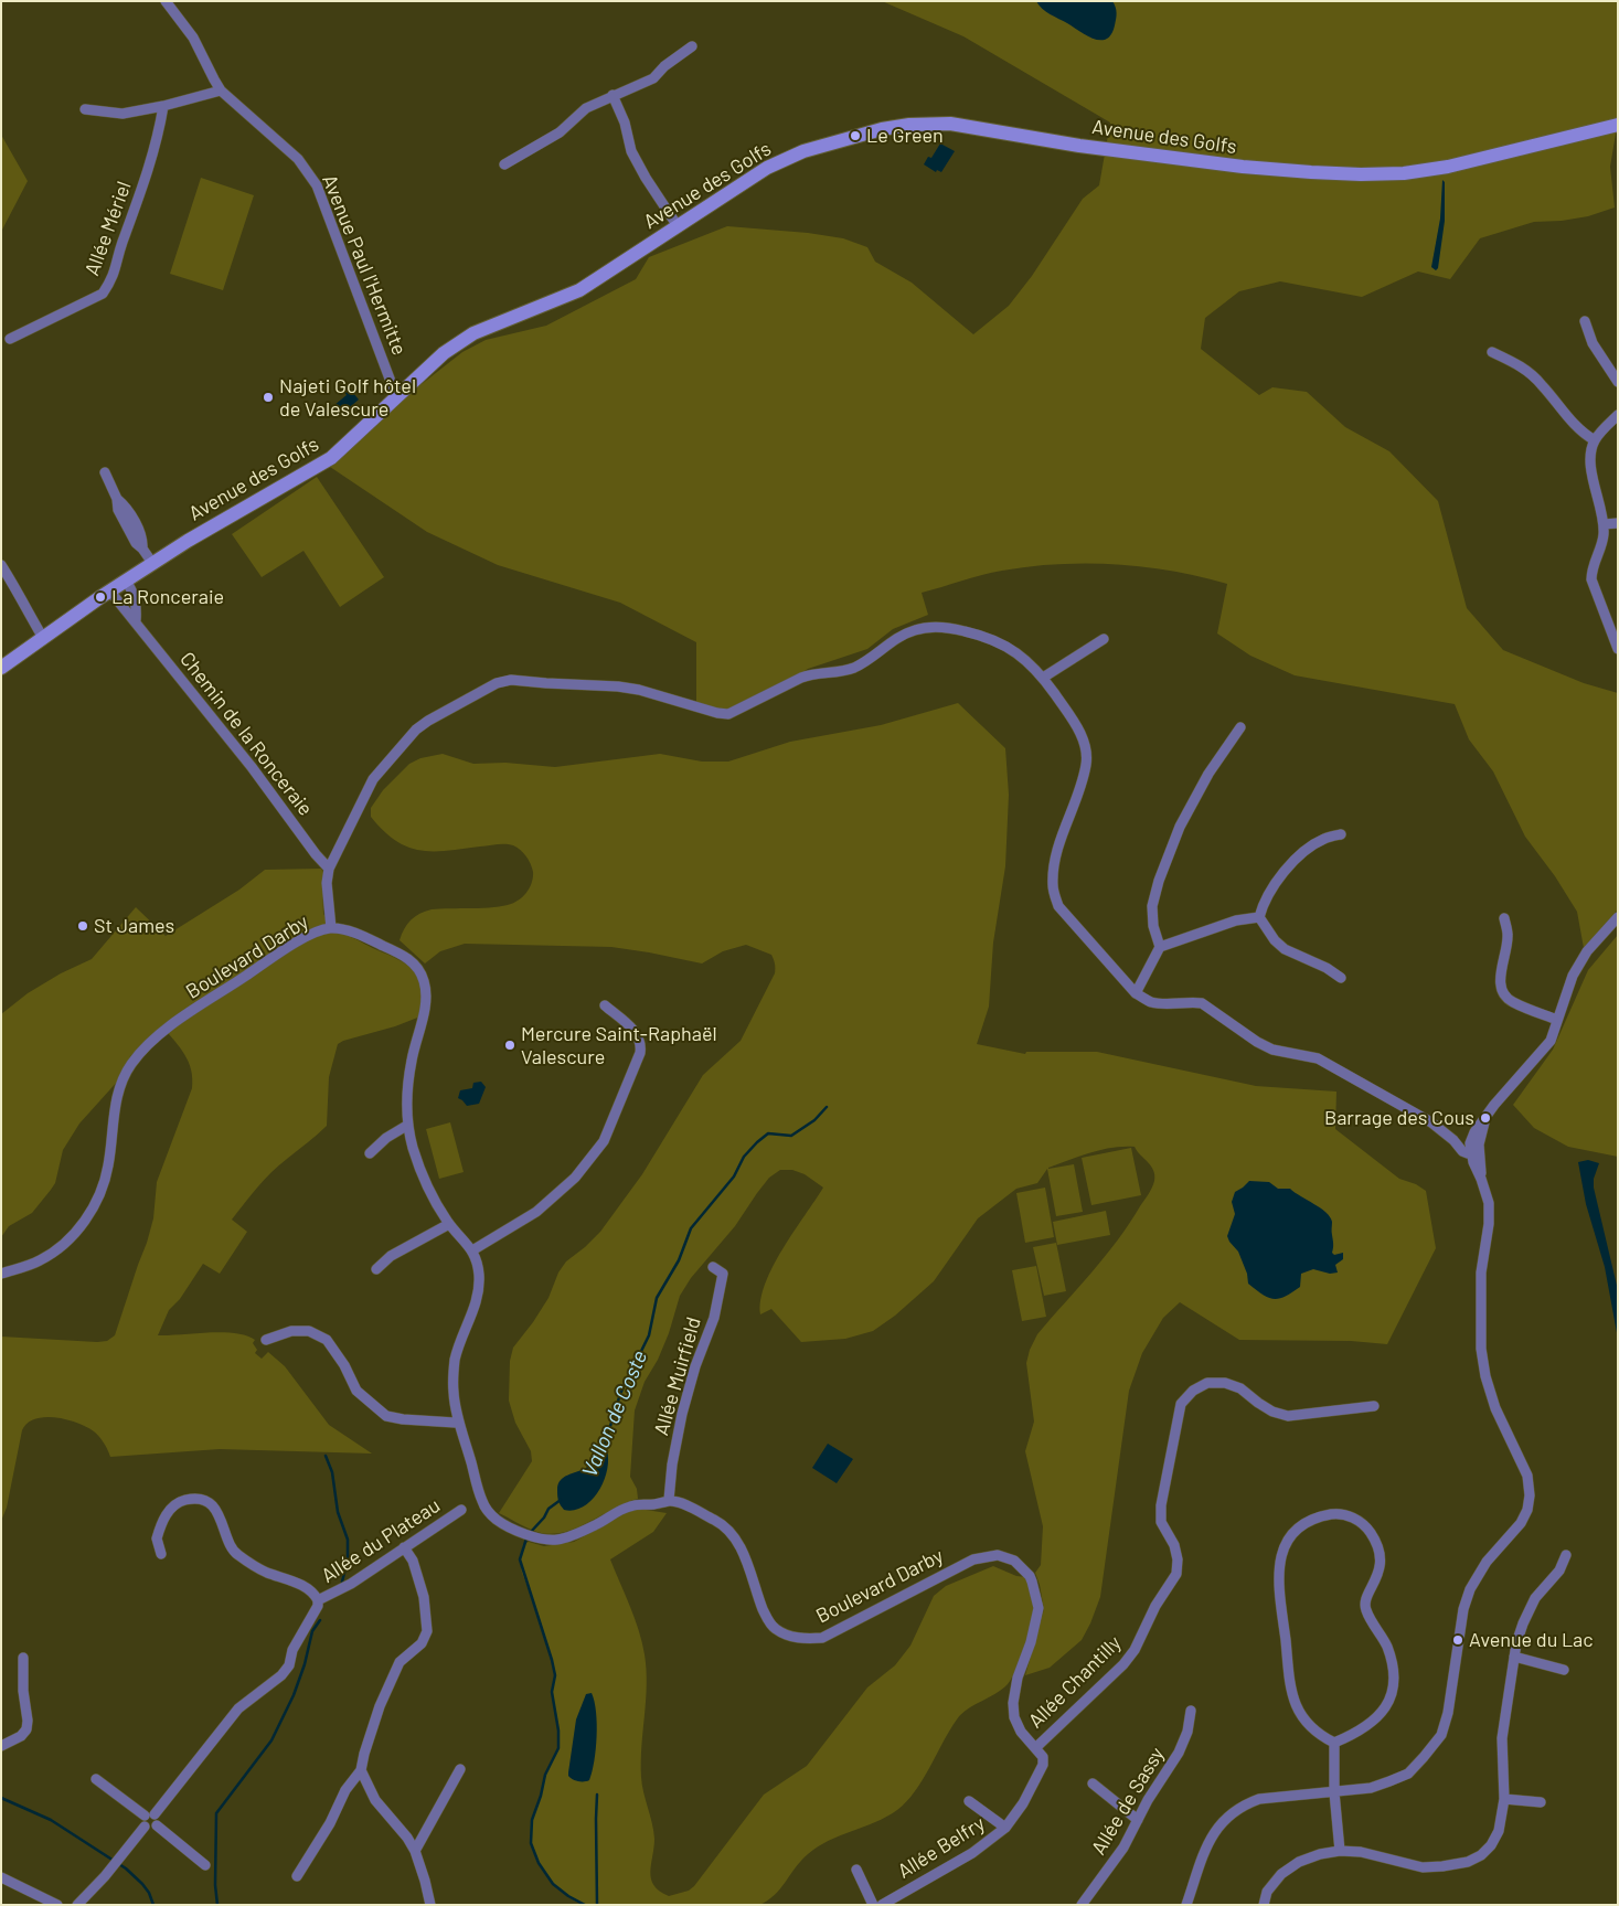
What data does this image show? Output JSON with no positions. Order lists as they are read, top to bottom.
{
  "streets": {
    "main road": ["Avenue des Golfs"],
    "street": [
      "Allée Mériel",
      "Avenue Paul l'Hermitte",
      "Chemin de la Ronceraie",
      "Boulevard Darby",
      "Allée Muirfield",
      "Allée du Plateau",
      "Allée Chantilly",
      "Allée de Sassy",
      "Allée Belfry"
    ]
  },
  "crossings": [
    ["Avenue des Golfs", "Avenue Paul l'Hermitte"],
    ["Avenue des Golfs", "Chemin de la Ronceraie"],
    ["Boulevard Darby", "Allée Muirfield"],
    ["Boulevard Darby", "Allée Chantilly"],
    ["Boulevard Darby", "Allée Belfry"]
  ],
  "water": ["Vallon de Coste"],
  "places": [
    "Le Green",
    "Najeti Golf hôtel de Valescure",
    "La Ronceraie",
    "St James",
    "Mercure Saint-Raphaël Valescure",
    "Barrage des Cous",
    "Avenue du Lac"
  ]
}
